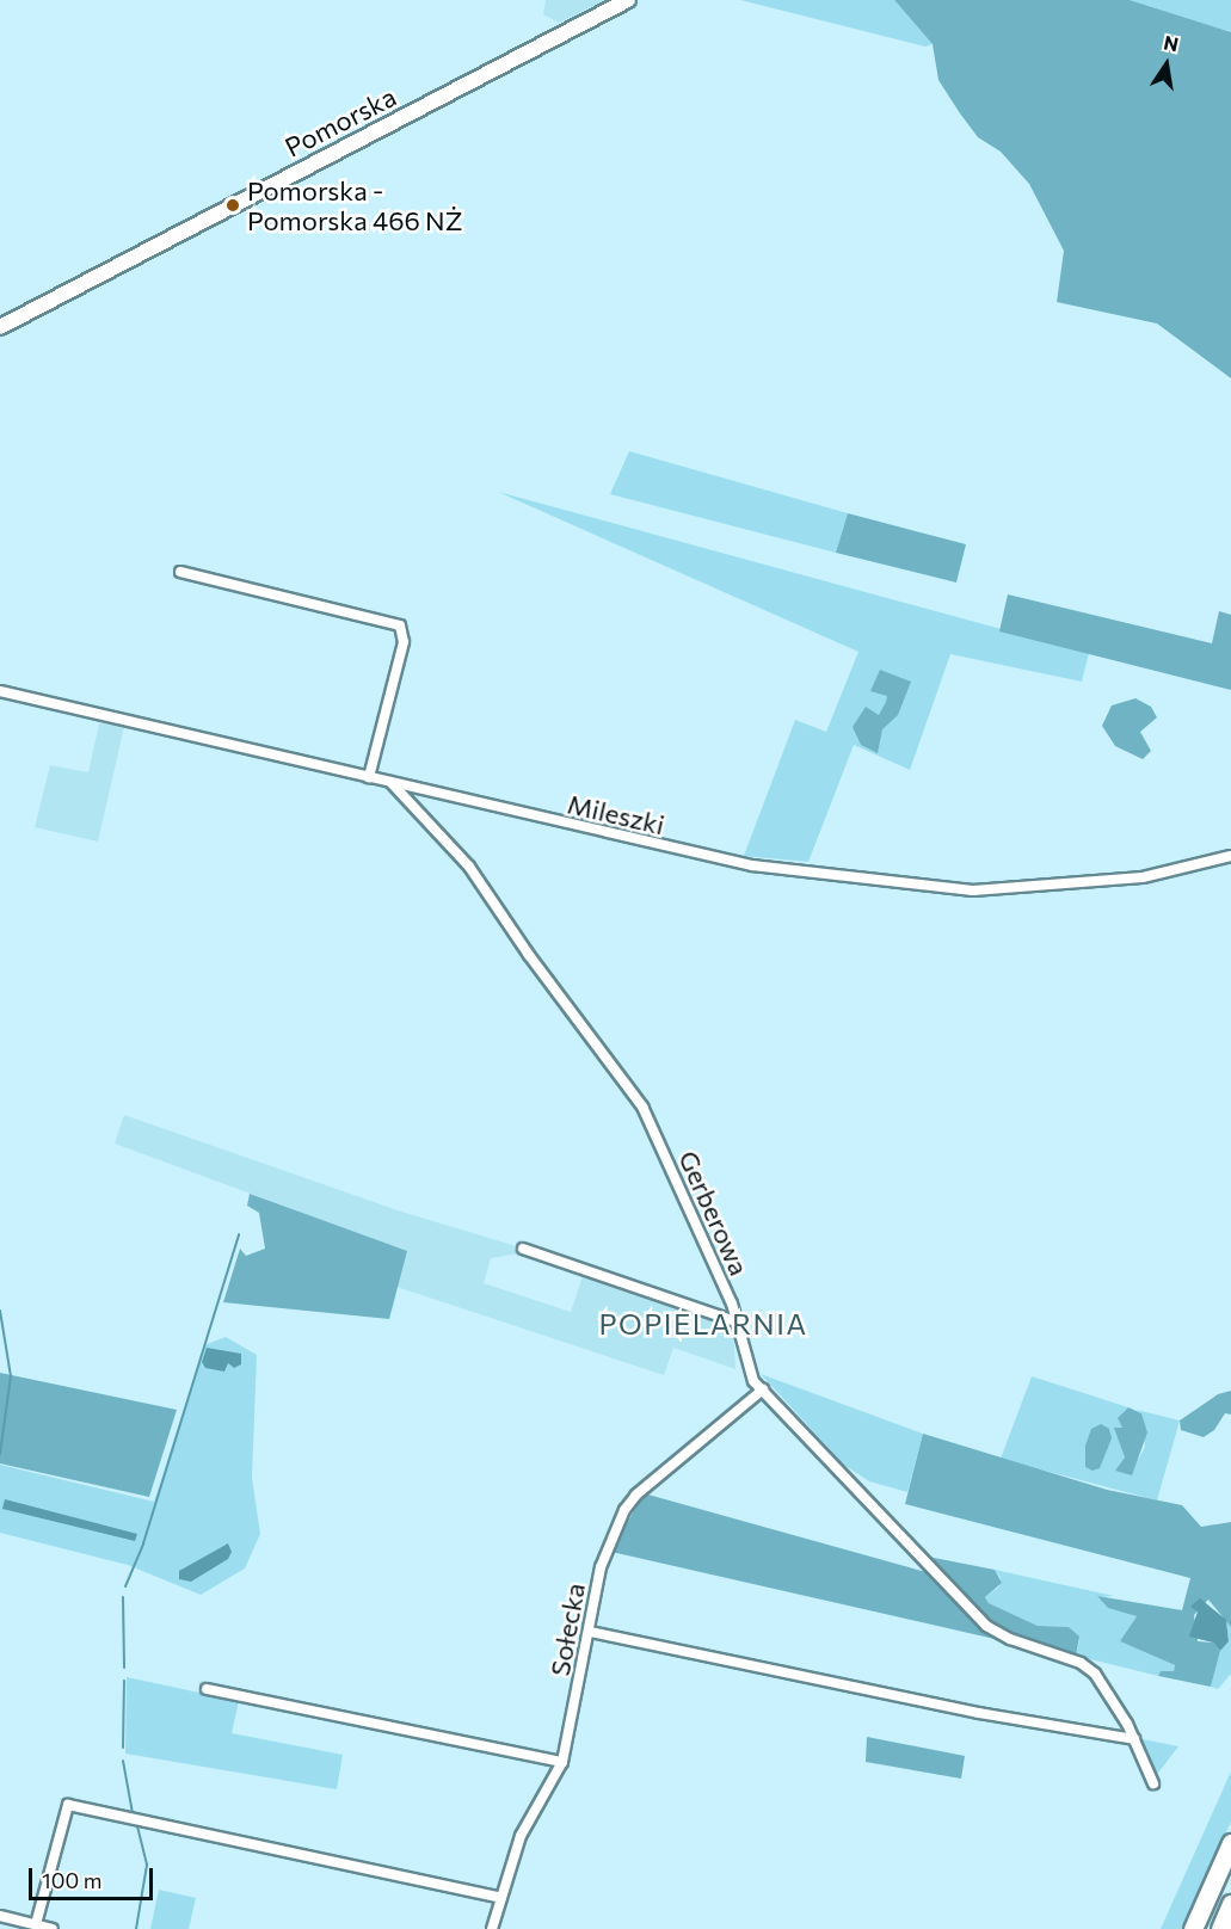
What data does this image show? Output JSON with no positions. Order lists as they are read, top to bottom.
{
  "streets": {
    "street": [
      "Pomorska",
      "Mileszki",
      "Gerberowa",
      "Sołecka"
    ]
  },
  "crossings": [
    ["Mileszki", "Gerberowa"],
    ["Gerberowa", "Sołecka"]
  ],
  "districts": ["POPIELARNIA"],
  "places": ["Pomorska - Pomorska 466 NŻ"],
  "scale_bar": "100 m",
  "north": "top"
}
